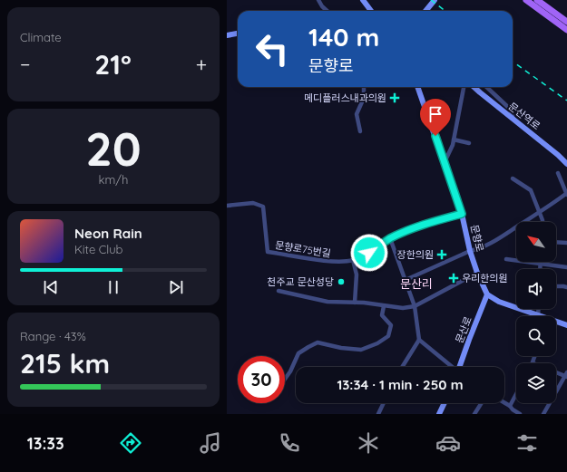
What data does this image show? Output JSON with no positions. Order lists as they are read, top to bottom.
{
  "streets": {
    "main road": ["문산역로", "문향로", "문산로"],
    "street": ["문향로75번길"]
  },
  "crossings": [
    ["문향로", "문향로75번길"],
    ["문향로", "문산로"]
  ],
  "districts": ["문산리"],
  "places": {
    "health": ["메디플러스내과의원", "장한의원", "우리한의원"],
    "other": ["천주교 문산성당"]
  },
  "north": "top left",
  "page": {
    "tile": [
      "Climate",
      ["20", "km/h"],
      ["Range · 43%", "215 km"]
    ],
    "turn": ["140 m", "문향로"],
    "heat": ["−", "21°", "+"],
    "song": ["Neon Rain", "Kite Club"],
    "limit": "30",
    "trip": "13:34 · 1 min · 250 m",
    "tabs": "13:33"
  }
}
